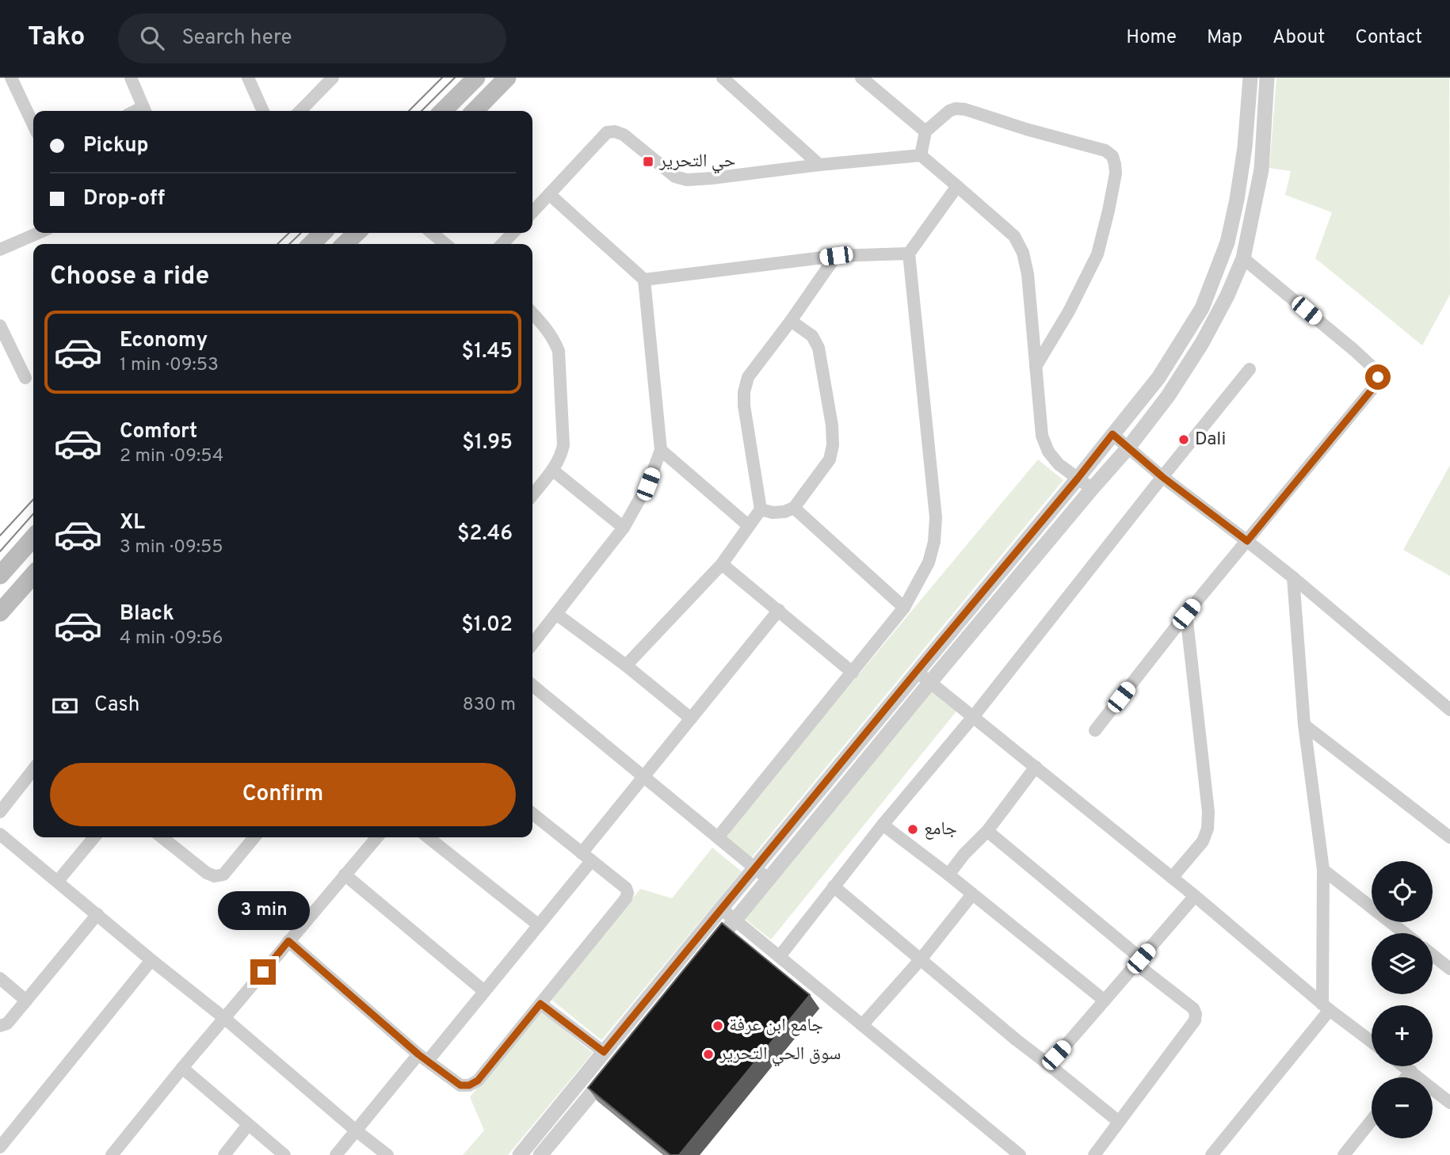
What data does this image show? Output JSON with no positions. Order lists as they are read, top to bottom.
{
  "places": {
    "transit": ["حي التحرير"],
    "other": [
      "Dali",
      "جامع",
      "جامع ابن عرفة",
      "سوق الحي التحرير"
    ]
  },
  "page": {
    "header": "Tako",
    "search": "Search here",
    "nav": [
      "Home",
      "Map",
      "About",
      "Contact"
    ],
    "banner": ["Pickup", "Drop-off"],
    "heading": "Choose a ride",
    "list": [
      {
        "name": "Economy",
        "note": "1 min · 09:53",
        "value": "$1.45"
      },
      {
        "name": "Comfort",
        "note": "2 min · 09:54",
        "value": "$1.95"
      },
      {
        "name": "XL",
        "note": "3 min · 09:55",
        "value": "$2.46"
      },
      {
        "name": "Black",
        "note": "4 min · 09:56",
        "value": "$1.02"
      }
    ],
    "pay": ["Cash", "830 m"],
    "buttons": "Confirm",
    "map_buttons": ["+", "−"],
    "bubble": "3 min"
  }
}
